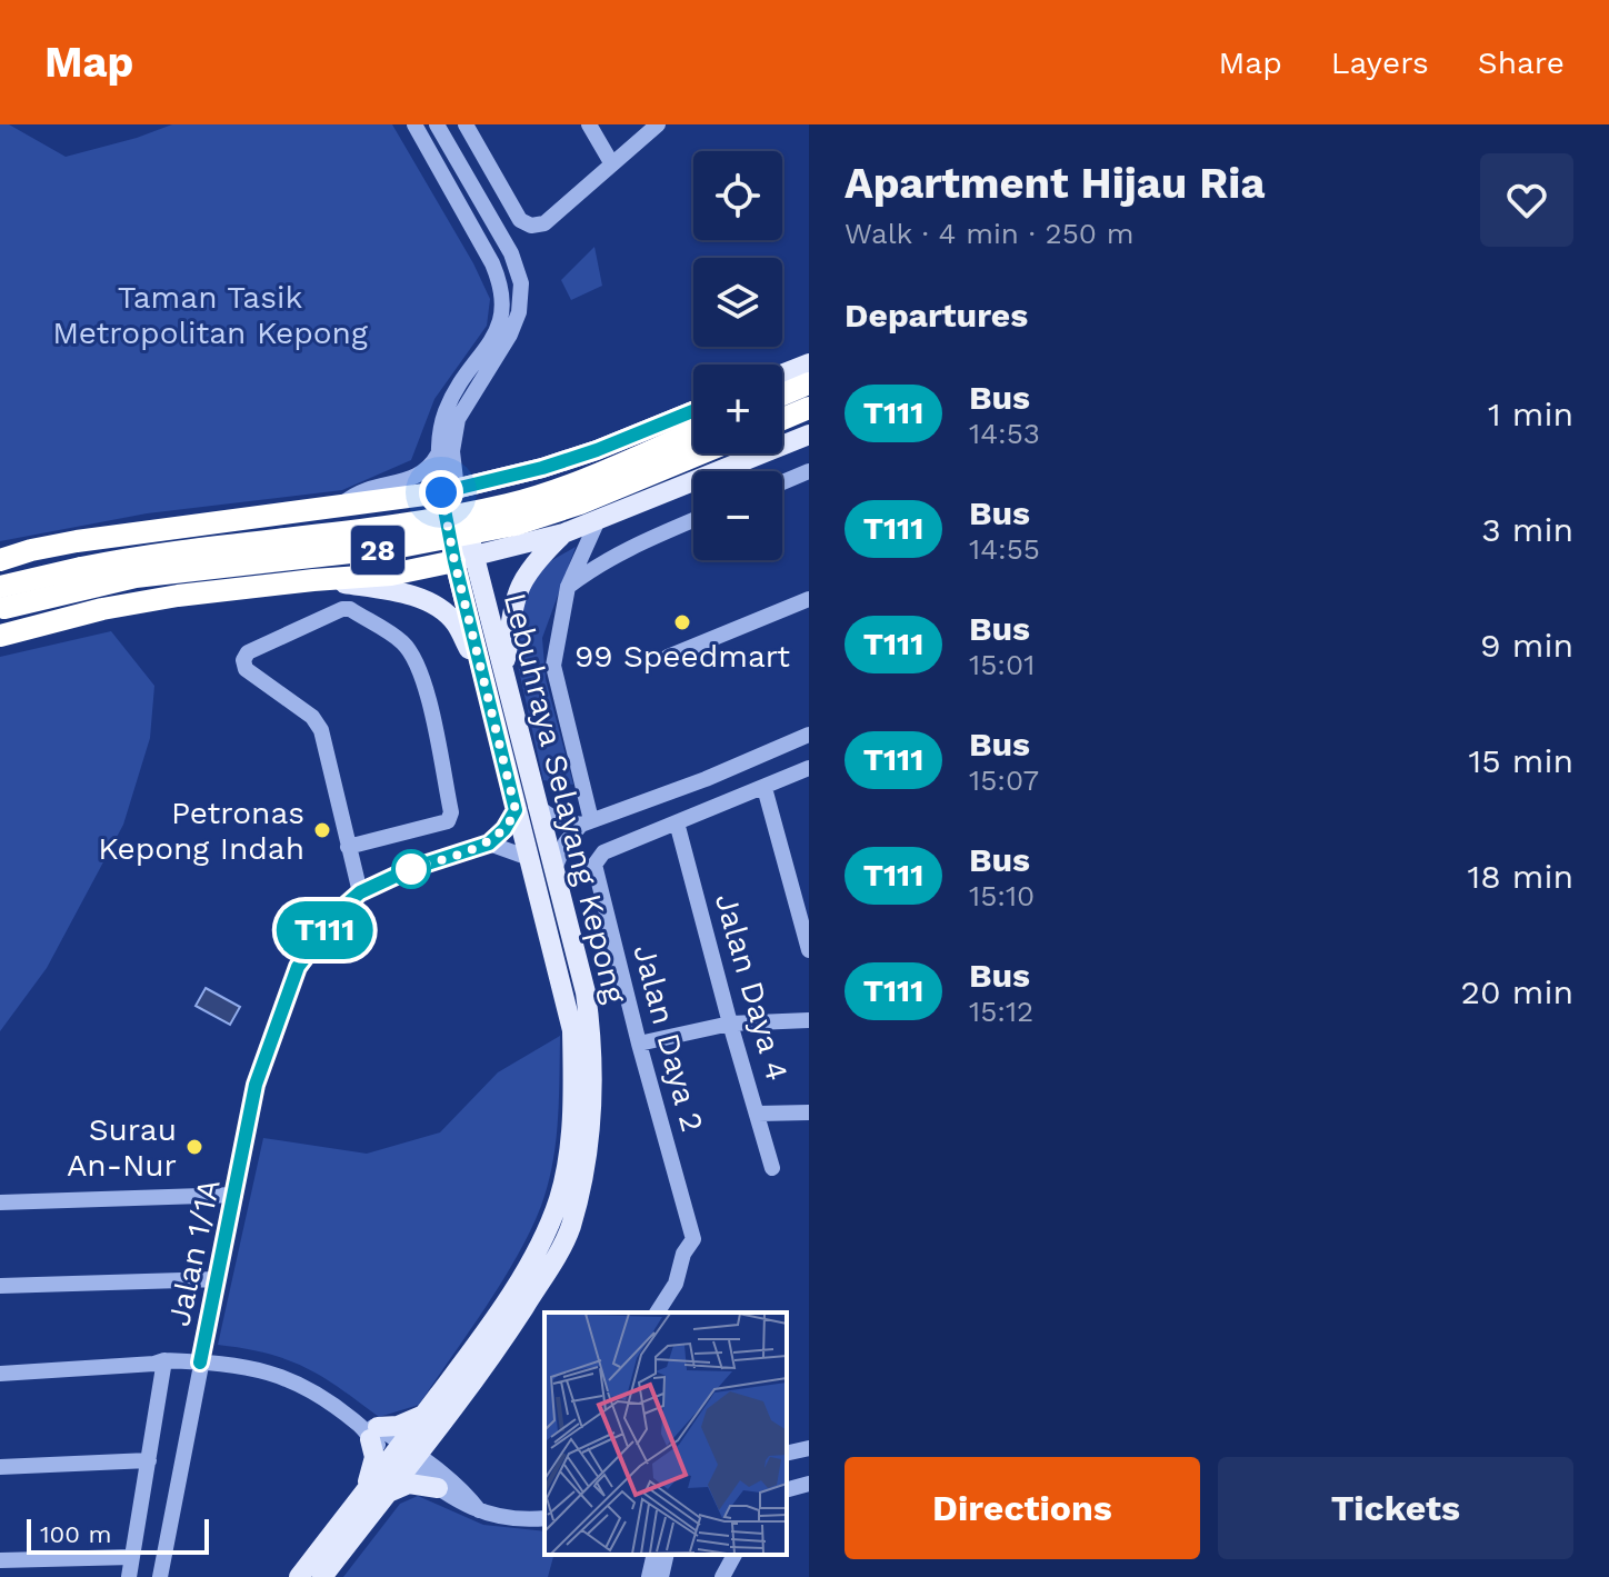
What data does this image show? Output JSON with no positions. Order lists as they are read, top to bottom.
{
  "streets": {
    "highway": ["28"],
    "main road": ["Lebuhraya Selayang Kepong"],
    "street": ["Jalan Daya 4", "Jalan Daya 2", "Jalan 1/1A"]
  },
  "crossings": [
    ["Jalan Daya 4", "Jalan Daya 2"]
  ],
  "parks": ["Taman Tasik Metropolitan Kepong"],
  "places": ["99 Speedmart", "Petronas Kepong Indah", "Surau An-Nur"],
  "lines": ["bus line T111"],
  "scale_bar": "100 m",
  "page": {
    "header": "Map",
    "nav": ["Map", "Layers", "Share"],
    "on_map": "T111",
    "heading": [
      ["Apartment Hijau Ria", "Walk · 4 min · 250 m"],
      "Departures"
    ],
    "map_buttons": ["+", "−"],
    "list": [
      {
        "mark": "T111",
        "name": "Bus",
        "note": "14:53",
        "value": "1 min"
      },
      {
        "mark": "T111",
        "name": "Bus",
        "note": "14:55",
        "value": "3 min"
      },
      {
        "mark": "T111",
        "name": "Bus",
        "note": "15:01",
        "value": "9 min"
      },
      {
        "mark": "T111",
        "name": "Bus",
        "note": "15:07",
        "value": "15 min"
      },
      {
        "mark": "T111",
        "name": "Bus",
        "note": "15:10",
        "value": "18 min"
      },
      {
        "mark": "T111",
        "name": "Bus",
        "note": "15:12",
        "value": "20 min"
      }
    ],
    "buttons": ["Directions", "Tickets"],
    "scale": "100 m"
  }
}
